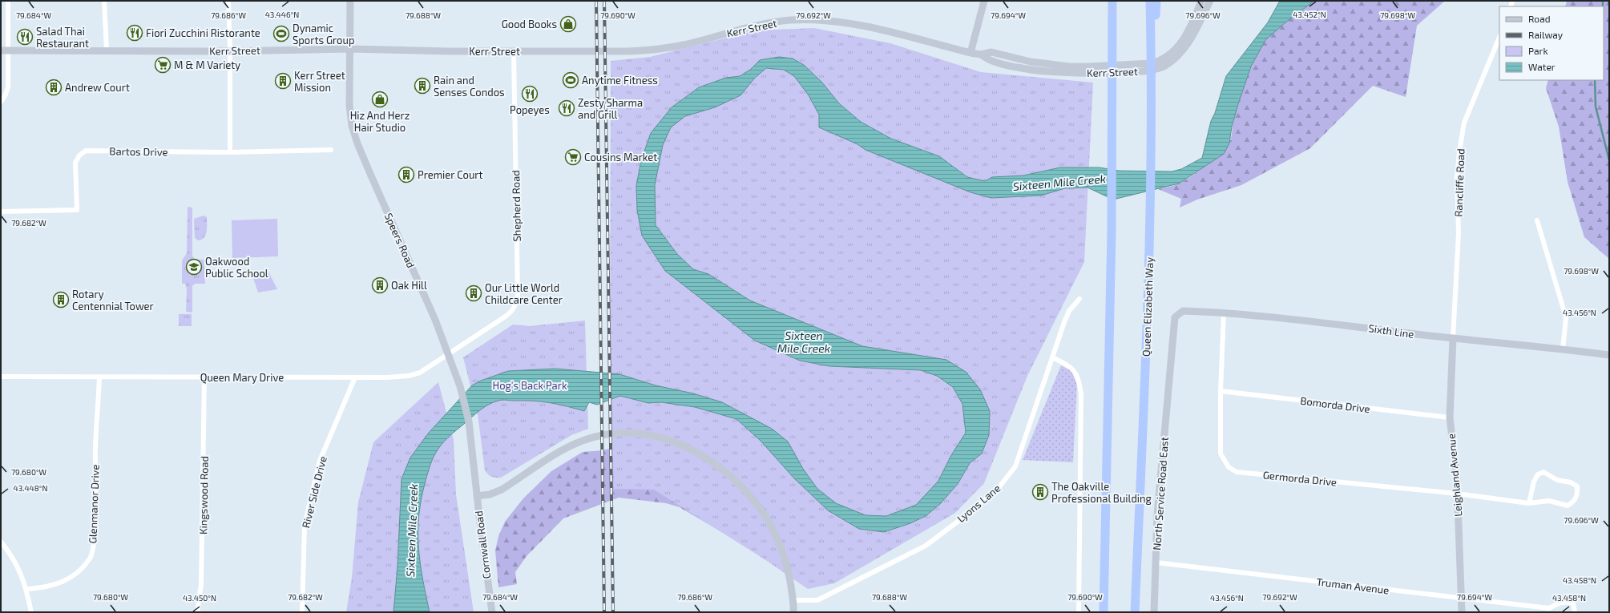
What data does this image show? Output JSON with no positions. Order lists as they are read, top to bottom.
{
  "streets": {
    "highway": ["Queen Elizabeth Way"],
    "main road": [
      "Kerr Street",
      "Speers Road",
      "Sixth Line",
      "Leighland Avenue",
      "North Service Road East",
      "Cornwall Road"
    ],
    "street": [
      "Bartos Drive",
      "Rancliffe Road",
      "Shepherd Road",
      "Queen Mary Drive",
      "Bomorda Drive",
      "Germorda Drive",
      "River Side Drive",
      "Kingswood Road",
      "Lyons Lane",
      "Glenmanor Drive",
      "Truman Avenue"
    ]
  },
  "crossings": [
    ["Kerr Street", "Shepherd Road"],
    ["Kerr Street", "Speers Road"],
    ["Rancliffe Road", "Sixth Line"],
    ["Rancliffe Road", "Leighland Avenue"],
    ["Shepherd Road", "Queen Mary Drive"],
    ["Speers Road", "Cornwall Road"],
    ["Sixth Line", "Leighland Avenue"],
    ["Sixth Line", "Germorda Drive"],
    ["Sixth Line", "North Service Road East"],
    ["Queen Mary Drive", "River Side Drive"],
    ["Queen Mary Drive", "Kingswood Road"],
    ["Queen Mary Drive", "Glenmanor Drive"],
    ["Bomorda Drive", "Leighland Avenue"],
    ["Bomorda Drive", "Germorda Drive"],
    ["Leighland Avenue", "Germorda Drive"],
    ["Leighland Avenue", "Truman Avenue"],
    ["North Service Road East", "Truman Avenue"]
  ],
  "water": ["Sixteen Mile Creek"],
  "parks": ["Hog's Back Park"],
  "places": {
    "shop": ["Good Books", "Hiz And Herz Hair Studio"],
    "restaurant": [
      "Fiori Zucchini Ristorante",
      "Salad Thai Restaurant",
      "Popeyes",
      "Zesty Sharma and Grill"
    ],
    "sports": ["Dynamic Sports Group", "Anytime Fitness"],
    "supermarket": ["M & M Variety", "Cousins Market"],
    "building": [
      "Kerr Street Mission",
      "Rain and Senses Condos",
      "Andrew Court",
      "Premier Court",
      "Oak Hill",
      "Our Little World Childcare Center",
      "Rotary Centennial Tower",
      "The Oakville Professional Building"
    ],
    "school or university": ["Oakwood Public School"]
  },
  "legend": [
    "Road",
    "Railway",
    "Park",
    "Water"
  ],
  "coordinates": [
    "43.446°N",
    "43.452°N",
    "79.684°W",
    "79.686°W",
    "79.688°W",
    "79.690°W",
    "79.692°W",
    "79.694°W",
    "79.696°W",
    "79.698°W",
    "79.682°W",
    "43.456°N",
    "79.680°W",
    "43.448°N",
    "43.458°N",
    "43.450°N"
  ]
}
